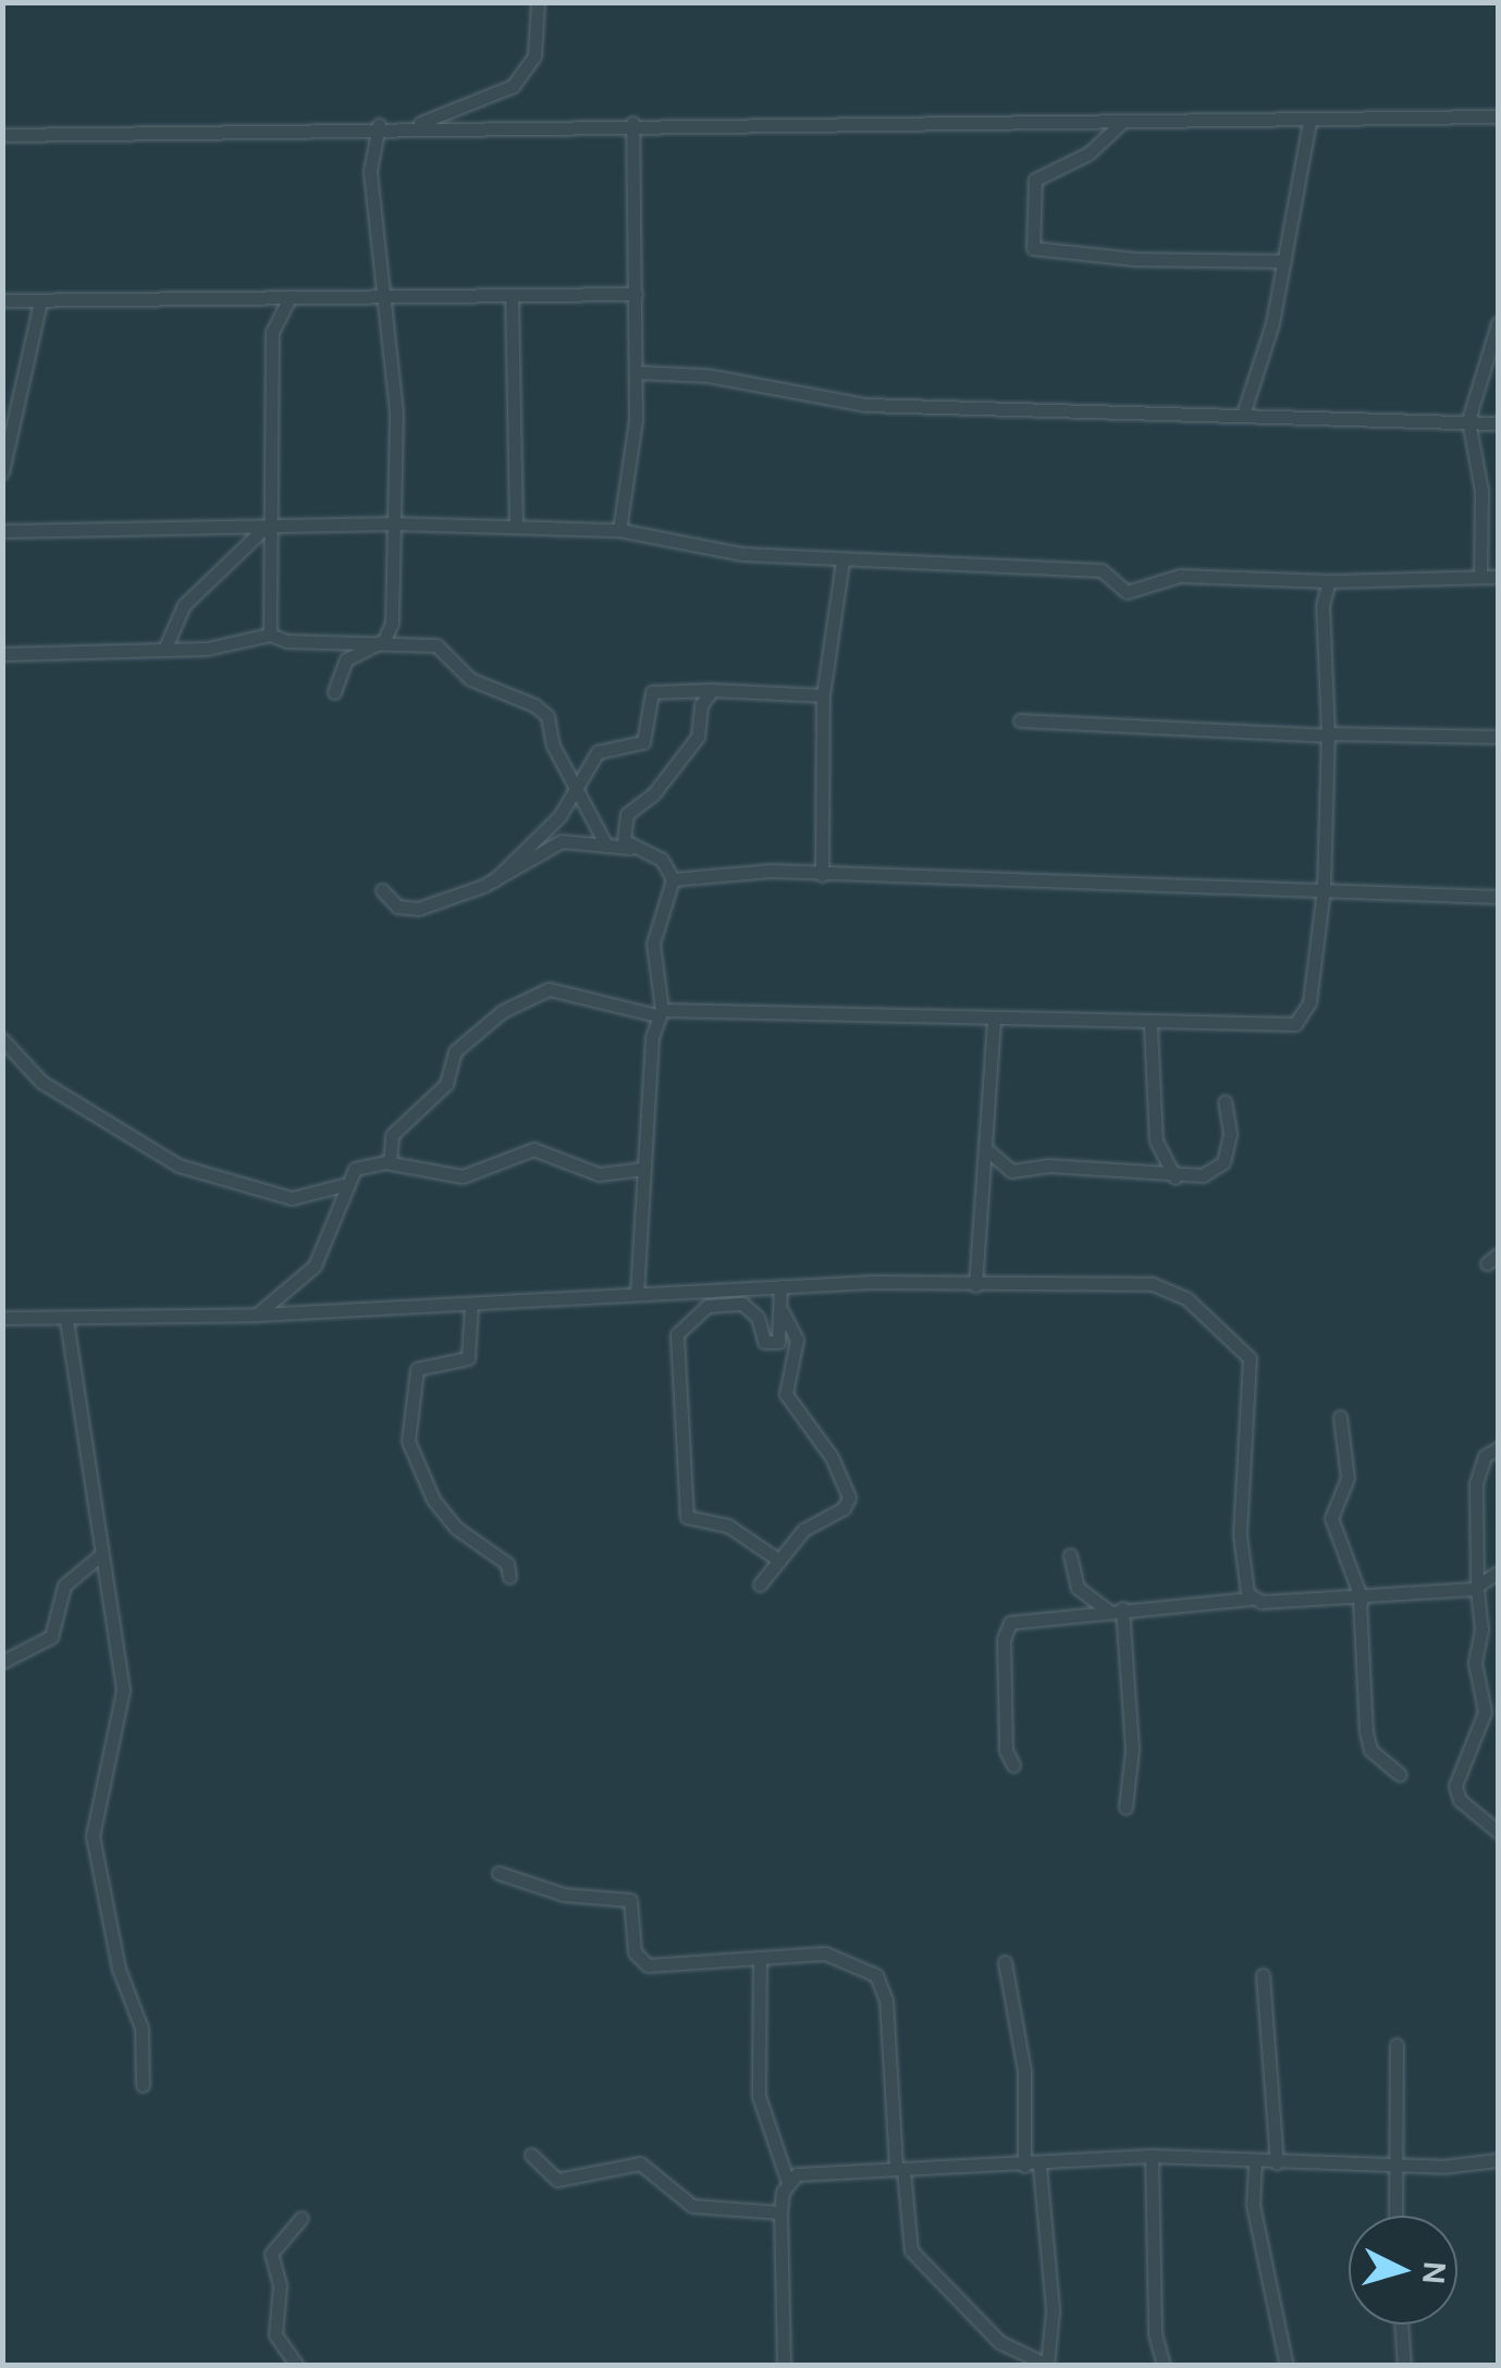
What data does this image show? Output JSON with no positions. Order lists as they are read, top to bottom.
{
  "north": "right"
}
